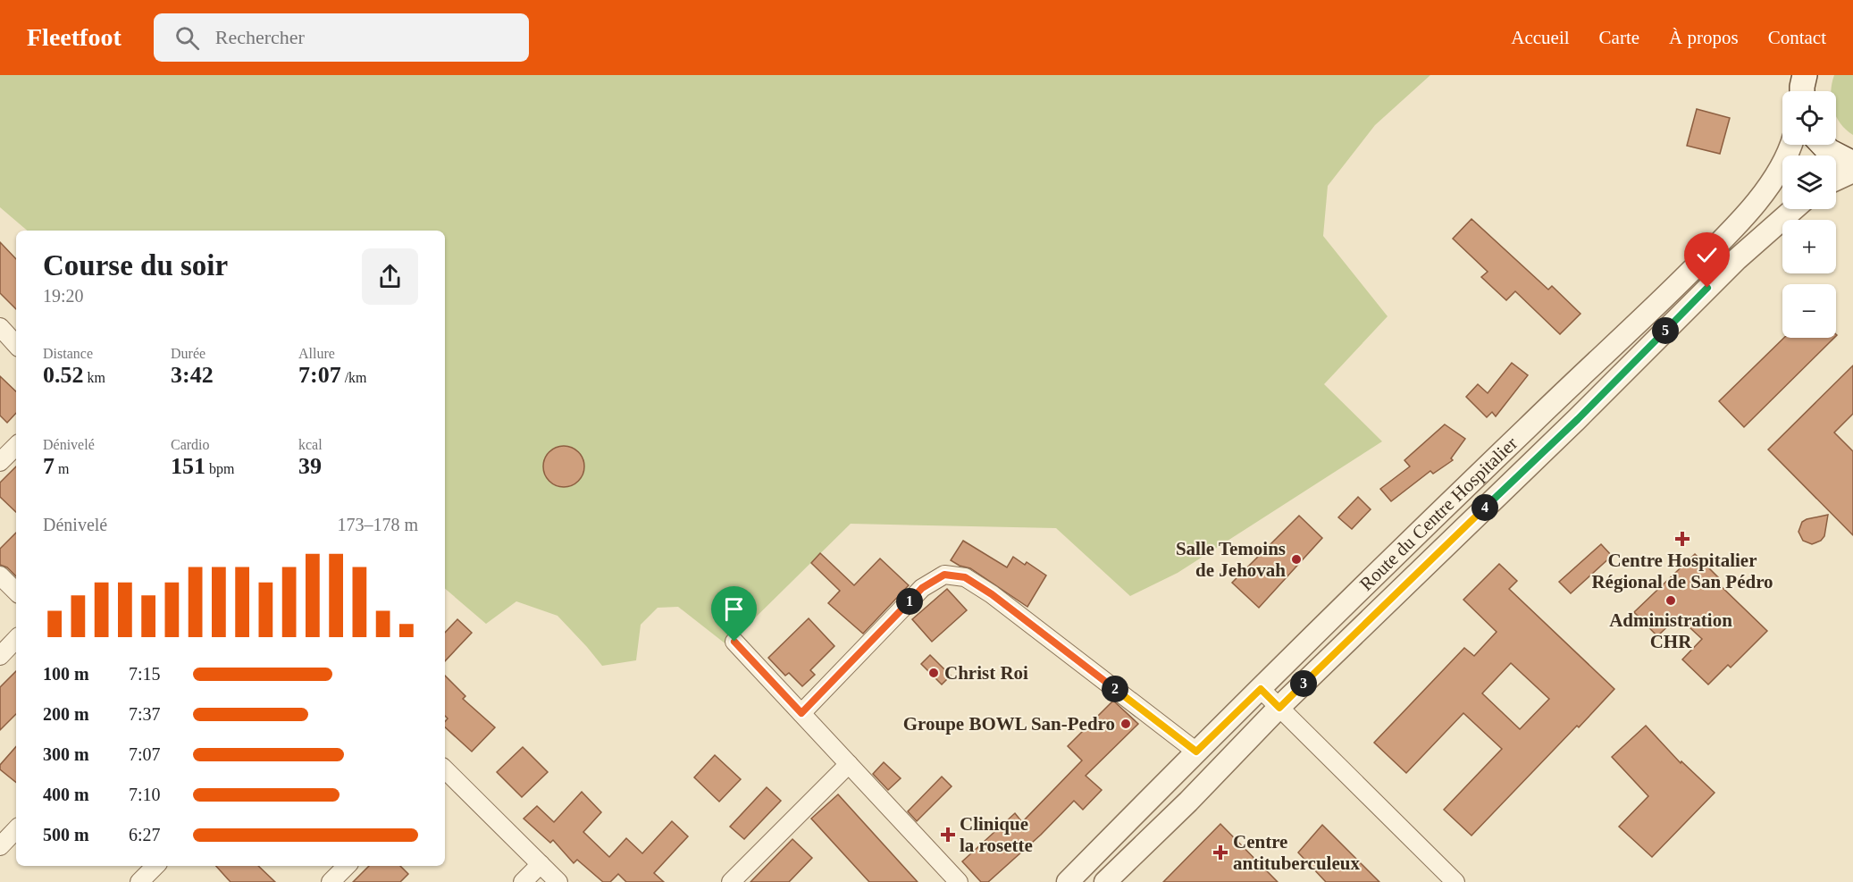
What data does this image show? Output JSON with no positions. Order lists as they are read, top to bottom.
{
  "streets": {
    "street": ["Route du Centre Hospitalier"]
  },
  "places": {
    "health": ["Centre Hospitalier Régional de San Pédro", "Clinique la rosette", "Centre antituberculeux"],
    "other": [
      "Salle Temoins de Jehovah",
      "Administration CHR",
      "Christ Roi",
      "Groupe BOWL San-Pedro"
    ]
  },
  "page": {
    "header": "Fleetfoot",
    "search": "Rechercher",
    "nav": [
      "Accueil",
      "Carte",
      "À propos",
      "Contact"
    ],
    "map_buttons": ["+", "−"],
    "heading": ["Course du soir", "19:20"],
    "pins": [
      "5",
      "4",
      "1",
      "3",
      "2"
    ],
    "stats": [
      ["Distance", "0.52 km"],
      ["Durée", "3:42"],
      ["Allure", "7:07 /km"],
      ["Dénivelé", "7 m"],
      ["Cardio", "151 bpm"],
      ["kcal", "39"]
    ],
    "chart": ["Dénivelé", "173–178 m"],
    "list": [
      {
        "name": "100 m",
        "note": "7:15"
      },
      {
        "name": "200 m",
        "note": "7:37"
      },
      {
        "name": "300 m",
        "note": "7:07"
      },
      {
        "name": "400 m",
        "note": "7:10"
      },
      {
        "name": "500 m",
        "note": "6:27"
      }
    ]
  }
}
